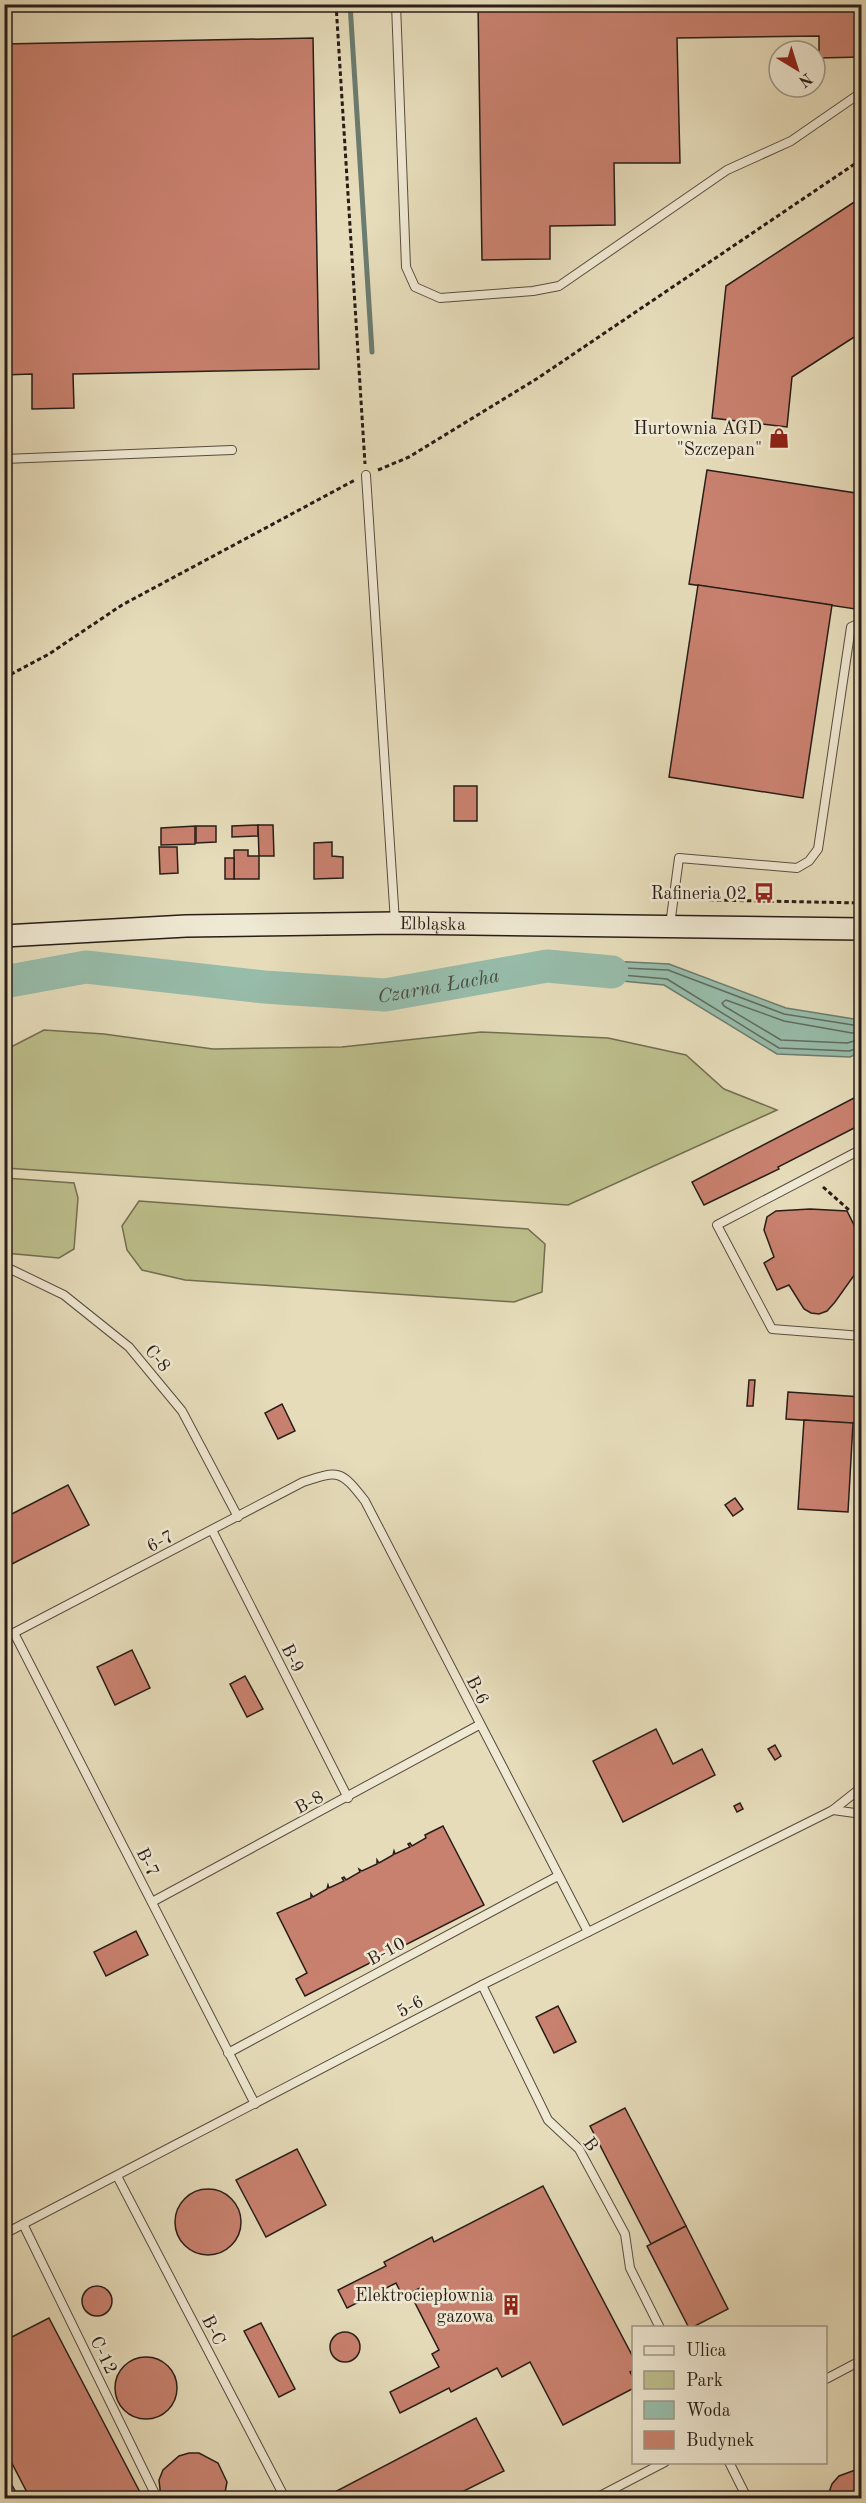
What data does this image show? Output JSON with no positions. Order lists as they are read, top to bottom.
{
  "streets": {
    "main road": ["Elbląska"],
    "lane": [
      "C-8",
      "6-7",
      "B-9",
      "B-6",
      "B-8",
      "B-7",
      "B-10",
      "5-6",
      "B",
      "B-C",
      "C-12"
    ]
  },
  "crossings": [
    ["C-8", "6-7"],
    ["6-7", "B-9"],
    ["6-7", "B-6"],
    ["6-7", "B-7"],
    ["B-9", "B-8"],
    ["B-6", "B-8"],
    ["B-6", "B-10"],
    ["B-6", "5-6"],
    ["B-8", "B-7"],
    ["B-7", "B-10"],
    ["B-7", "5-6"],
    ["5-6", "B"],
    ["5-6", "B-C"],
    ["5-6", "C-12"]
  ],
  "water": ["Czarna Łacha"],
  "places": {
    "shop": ["Hurtownia AGD \"Szczepan\""],
    "bus stop": ["Rafineria 02"],
    "building": ["Elektrociepłownia gazowa"]
  },
  "legend": [
    "Ulica",
    "Park",
    "Woda",
    "Budynek"
  ],
  "north": "bottom right"
}
